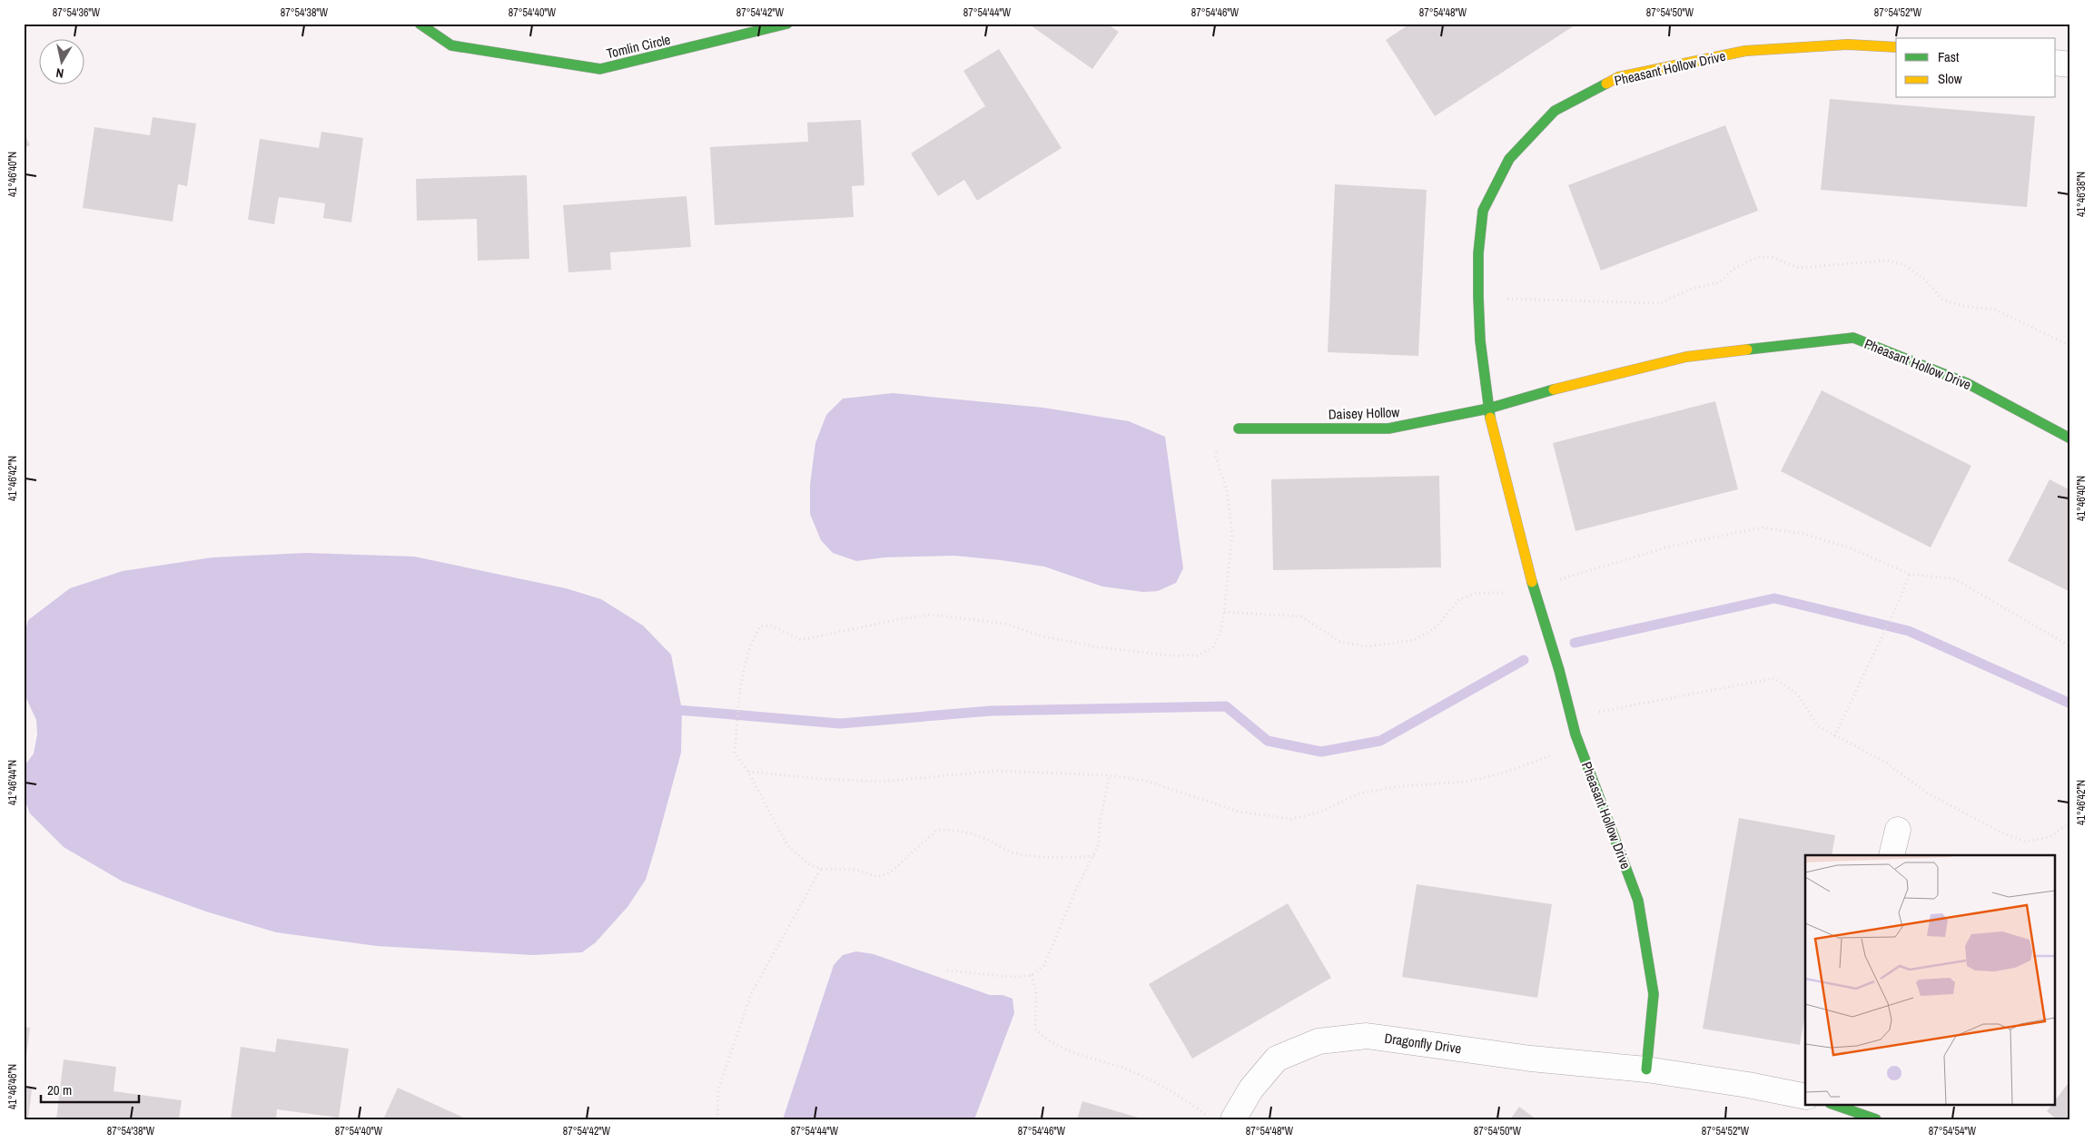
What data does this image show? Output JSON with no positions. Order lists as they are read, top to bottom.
{
  "streets": {
    "street": [
      "Tomlin Circle",
      "Pheasant Hollow Drive",
      "Daisey Hollow",
      "Dragonfly Drive"
    ]
  },
  "crossings": [
    ["Pheasant Hollow Drive", "Daisey Hollow"],
    ["Pheasant Hollow Drive", "Dragonfly Drive"]
  ],
  "legend": ["Fast", "Slow"],
  "scale_bar": "20 m",
  "north": "bottom",
  "coordinates": [
    "87°54'36\"W",
    "87°54'38\"W",
    "87°54'40\"W",
    "87°54'42\"W",
    "87°54'44\"W",
    "87°54'46\"W",
    "87°54'48\"W",
    "87°54'50\"W",
    "87°54'52\"W",
    "41°46'40\"N",
    "41°46'38\"N",
    "41°46'42\"N",
    "41°46'44\"N",
    "41°46'46\"N",
    "87°54'54\"W"
  ]
}
